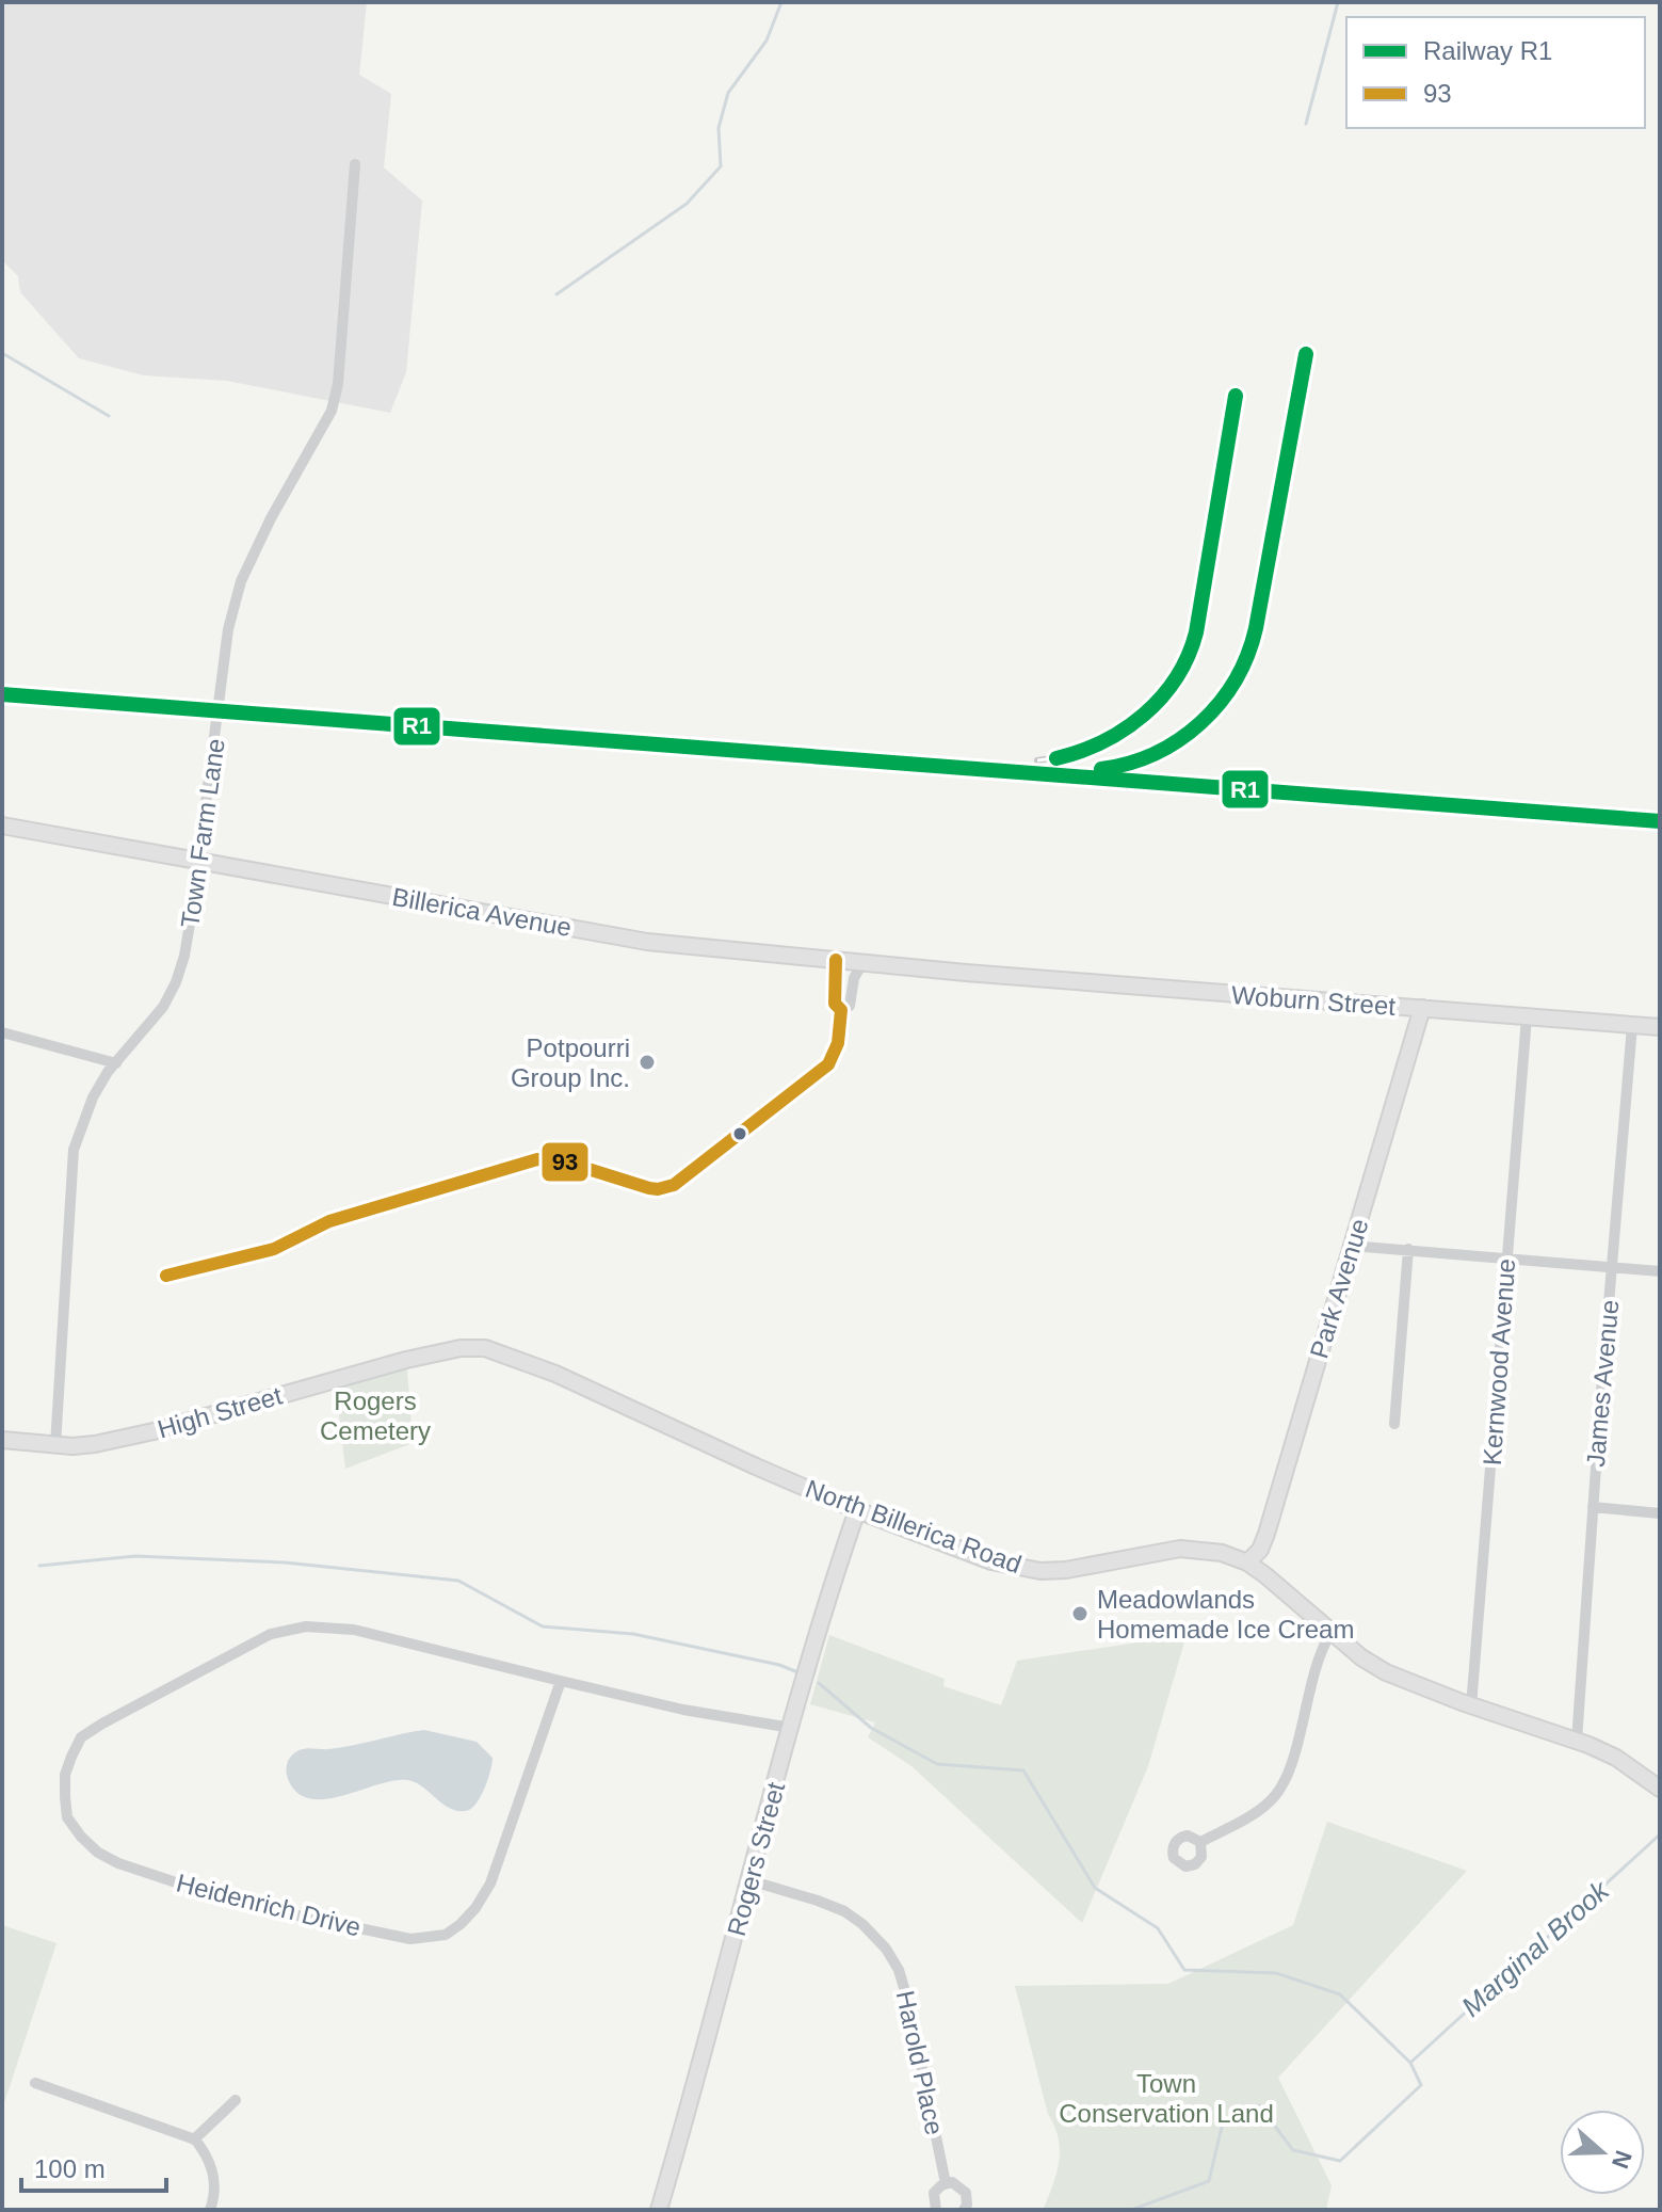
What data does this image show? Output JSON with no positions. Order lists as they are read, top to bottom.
{
  "streets": {
    "main road": [
      "Billerica Avenue",
      "Woburn Street",
      "Park Avenue",
      "High Street",
      "North Billerica Road",
      "Rogers Street"
    ],
    "street": [
      "Town Farm Lane",
      "Kernwood Avenue",
      "James Avenue",
      "Heidenrich Drive",
      "Harold Place"
    ]
  },
  "crossings": [
    ["Town Farm Lane", "Billerica Avenue"],
    ["Town Farm Lane", "High Street"],
    ["Billerica Avenue", "Woburn Street"],
    ["Woburn Street", "Park Avenue"],
    ["Woburn Street", "Kernwood Avenue"],
    ["Woburn Street", "James Avenue"],
    ["Park Avenue", "North Billerica Road"],
    ["Kernwood Avenue", "North Billerica Road"],
    ["James Avenue", "North Billerica Road"],
    ["High Street", "North Billerica Road"],
    ["North Billerica Road", "Rogers Street"],
    ["Rogers Street", "Heidenrich Drive"],
    ["Rogers Street", "Harold Place"]
  ],
  "water": ["Marginal Brook"],
  "parks": ["Rogers Cemetery", "Town Conservation Land"],
  "places": ["Potpourri Group Inc.", "Meadowlands Homemade Ice Cream"],
  "lines": ["rail line R1", "transit line 93"],
  "legend": ["Railway R1", "93"],
  "scale_bar": "100 m",
  "north": "right"
}
